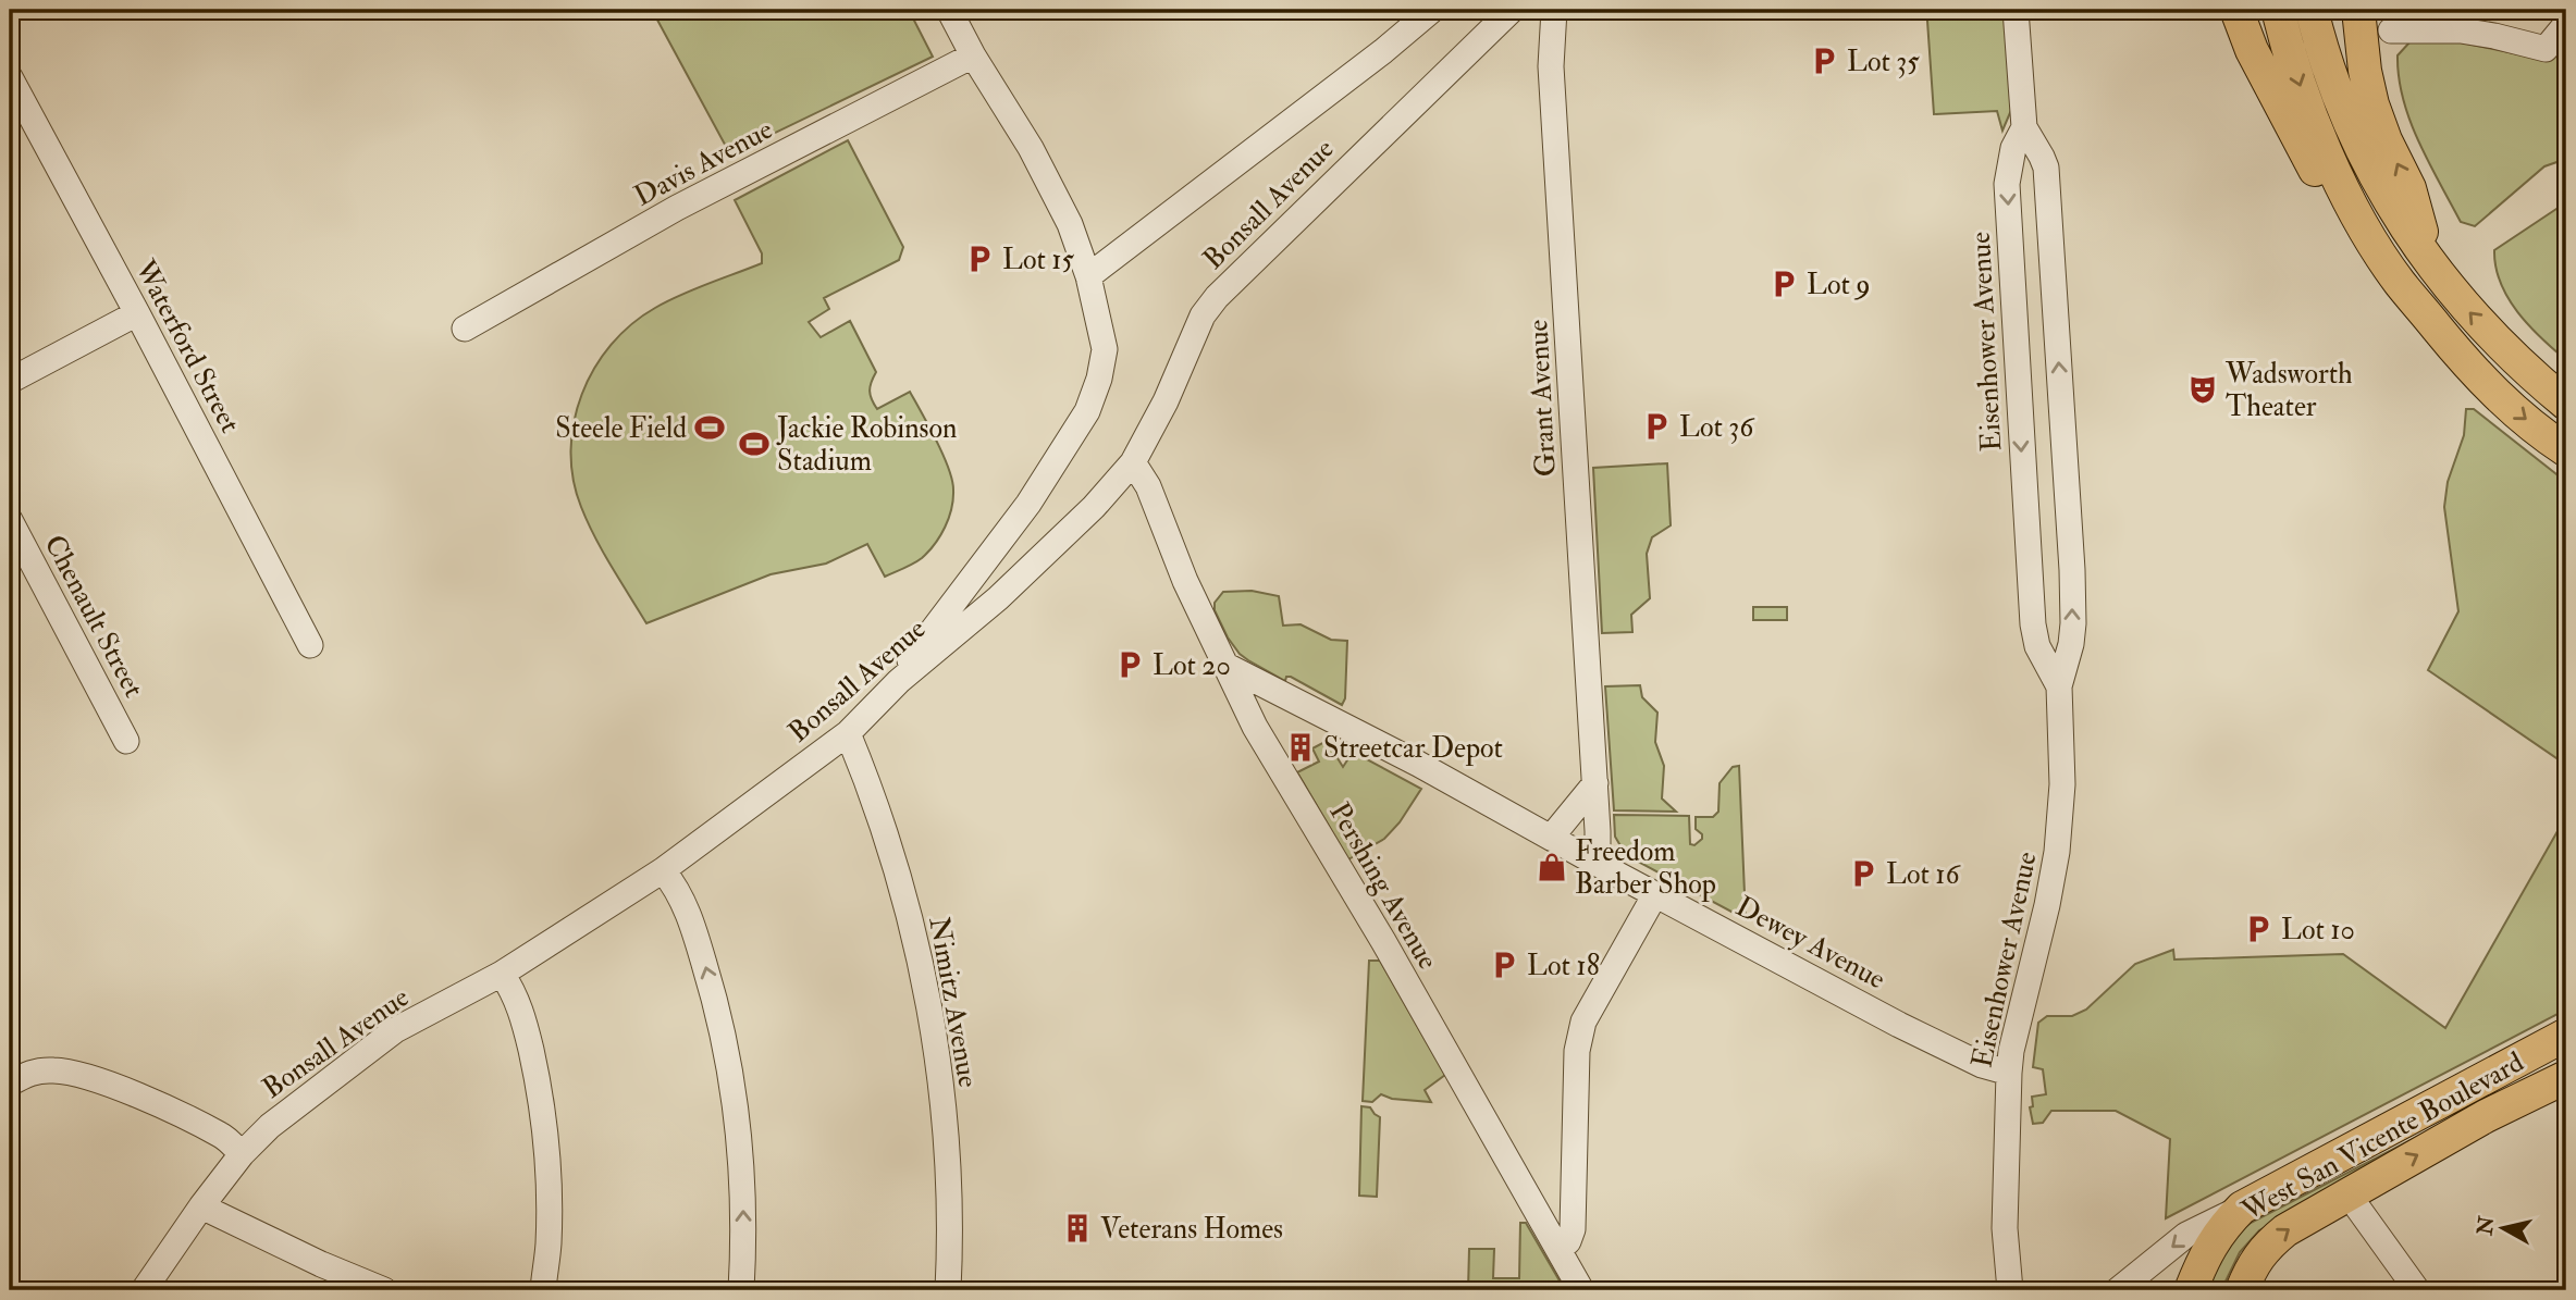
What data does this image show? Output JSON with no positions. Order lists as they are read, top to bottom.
{
  "streets": {
    "main road": ["West San Vicente Boulevard"],
    "street": [
      "Davis Avenue",
      "Bonsall Avenue",
      "Eisenhower Avenue",
      "Waterford Street",
      "Grant Avenue",
      "Chenault Street",
      "Pershing Avenue",
      "Dewey Avenue",
      "Nimitz Avenue"
    ]
  },
  "crossings": [
    ["Bonsall Avenue", "Pershing Avenue"],
    ["Bonsall Avenue", "Nimitz Avenue"],
    ["Eisenhower Avenue", "Dewey Avenue"],
    ["Grant Avenue", "Dewey Avenue"],
    ["Pershing Avenue", "Dewey Avenue"]
  ],
  "places": {
    "parking": [
      "Lot 35",
      "Lot 15",
      "Lot 9",
      "Lot 36",
      "Lot 20",
      "Lot 16",
      "Lot 10",
      "Lot 18"
    ],
    "theatre": ["Wadsworth Theater"],
    "sports": ["Steele Field", "Jackie Robinson Stadium"],
    "building": ["Streetcar Depot", "Veterans Homes"],
    "shop": ["Freedom Barber Shop"]
  },
  "north": "left"
}
